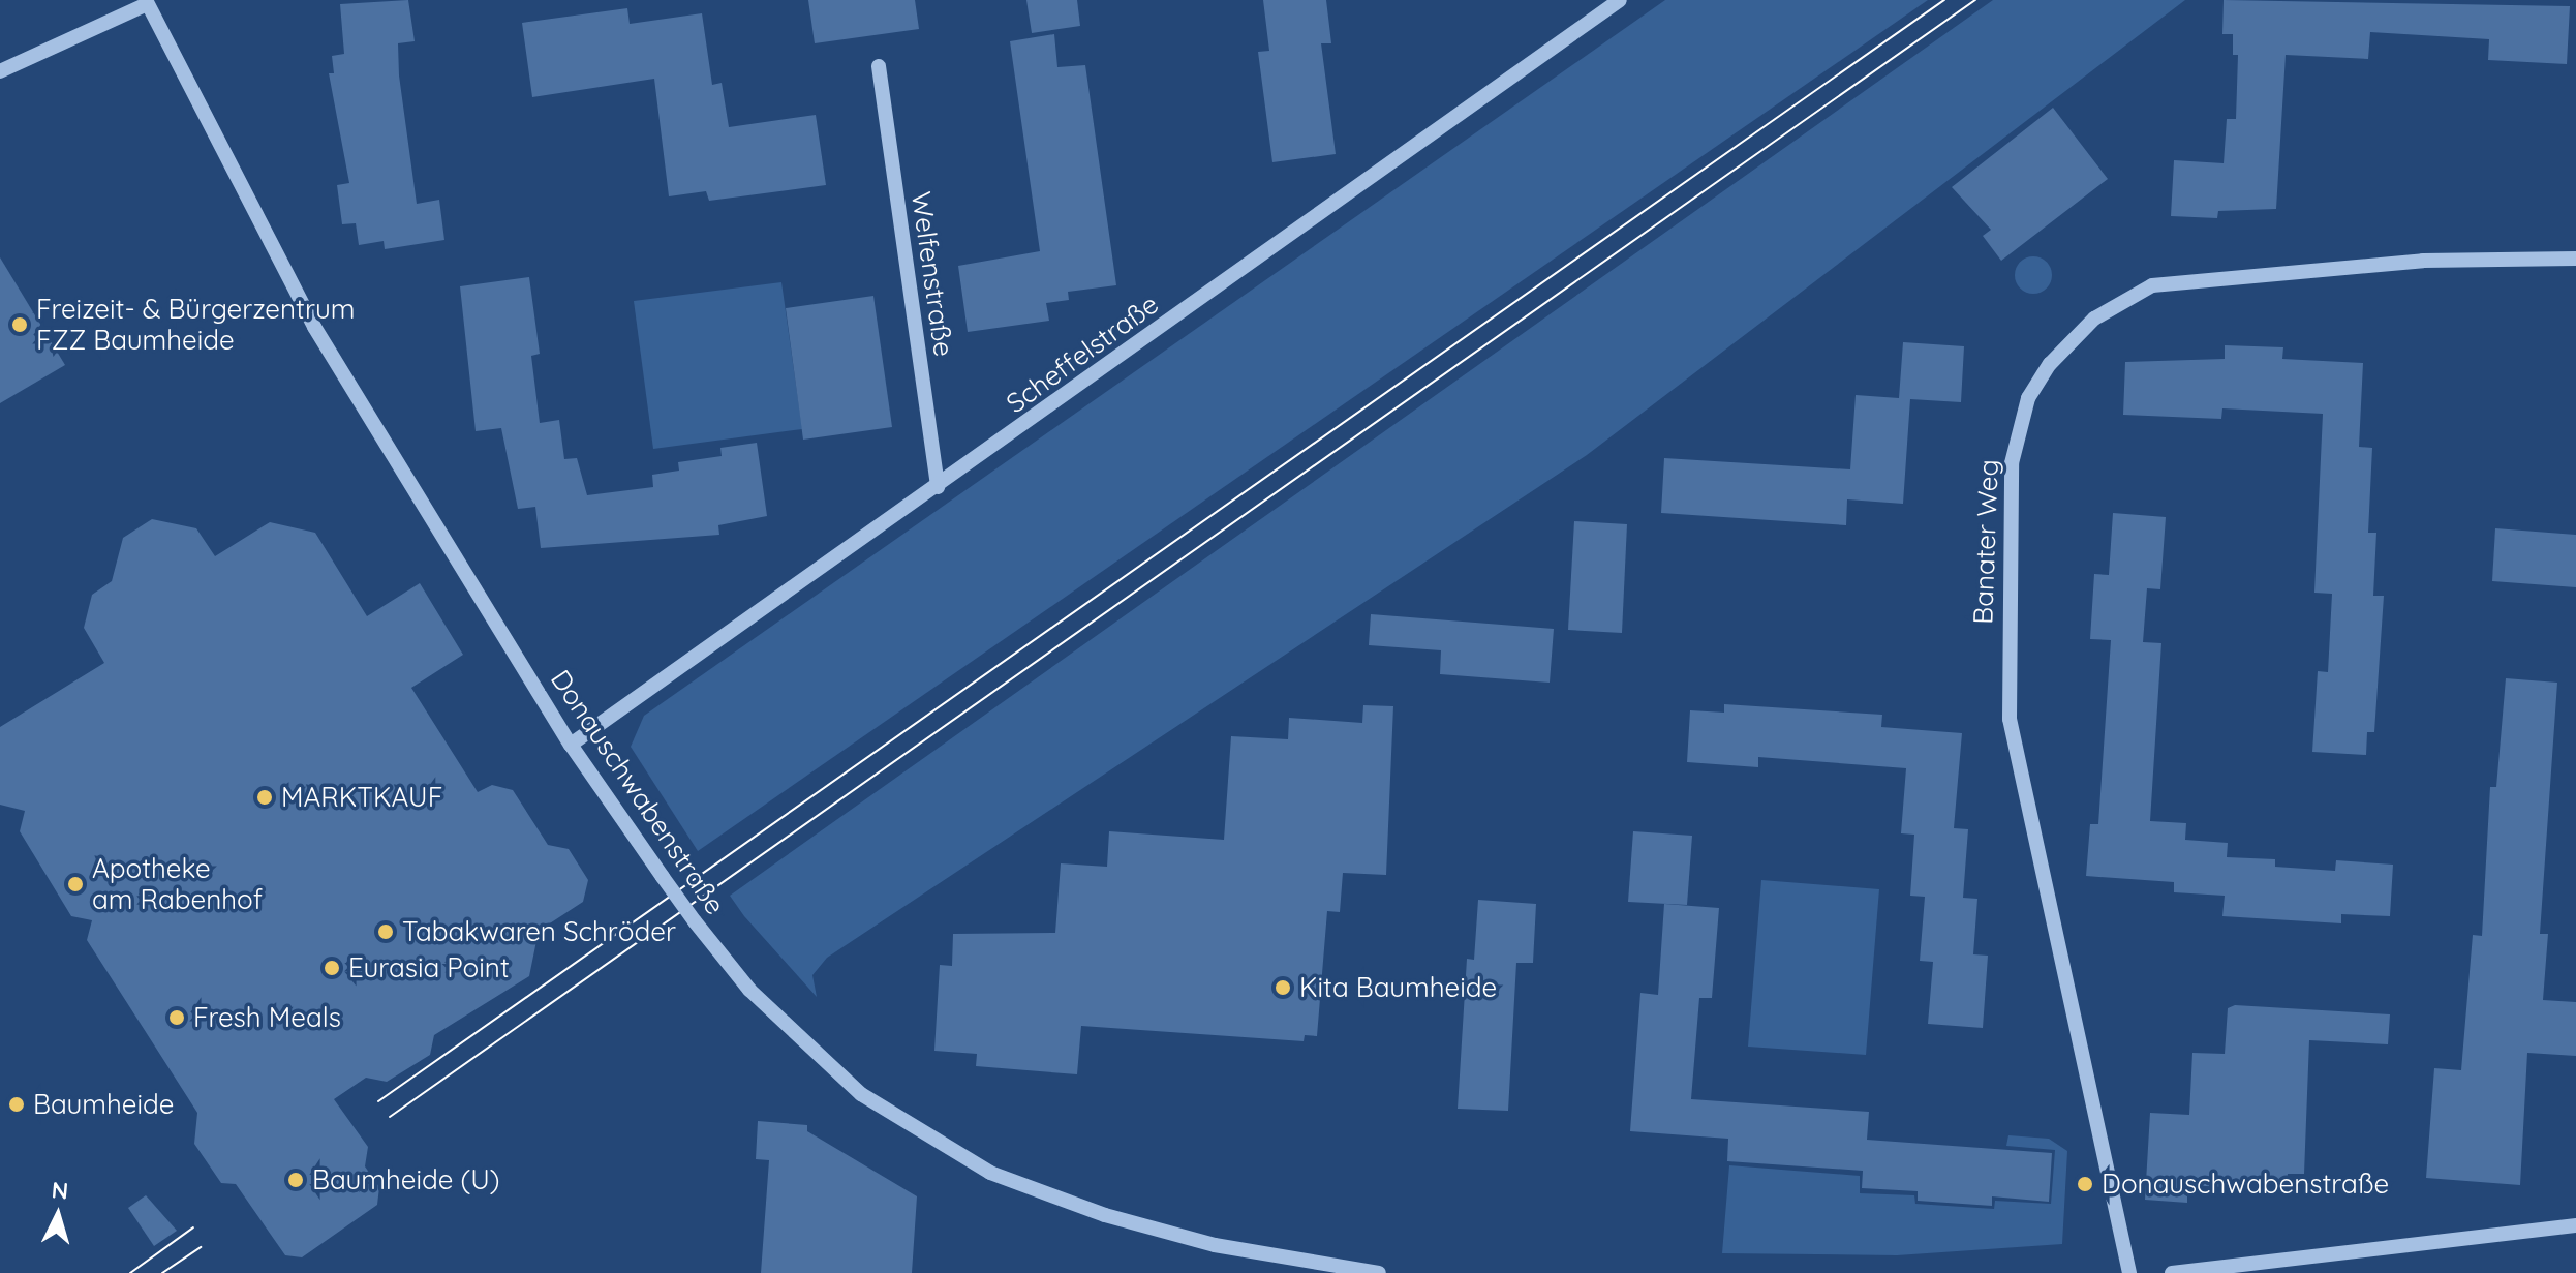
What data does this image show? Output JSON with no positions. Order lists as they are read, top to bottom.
{
  "streets": {
    "street": [
      "Welfenstraße",
      "Scheffelstraße",
      "Banater Weg",
      "Donauschwabenstraße"
    ]
  },
  "crossings": [
    ["Welfenstraße", "Scheffelstraße"],
    ["Scheffelstraße", "Donauschwabenstraße"]
  ],
  "places": [
    "Freizeit- & Bürgerzentrum FZZ Baumheide",
    "MARKTKAUF",
    "Apotheke am Rabenhof",
    "Tabakwaren Schröder",
    "Eurasia Point",
    "Kita Baumheide",
    "Fresh Meals",
    "Baumheide",
    "Baumheide (U)",
    "Donauschwabenstraße"
  ],
  "north": "top"
}
